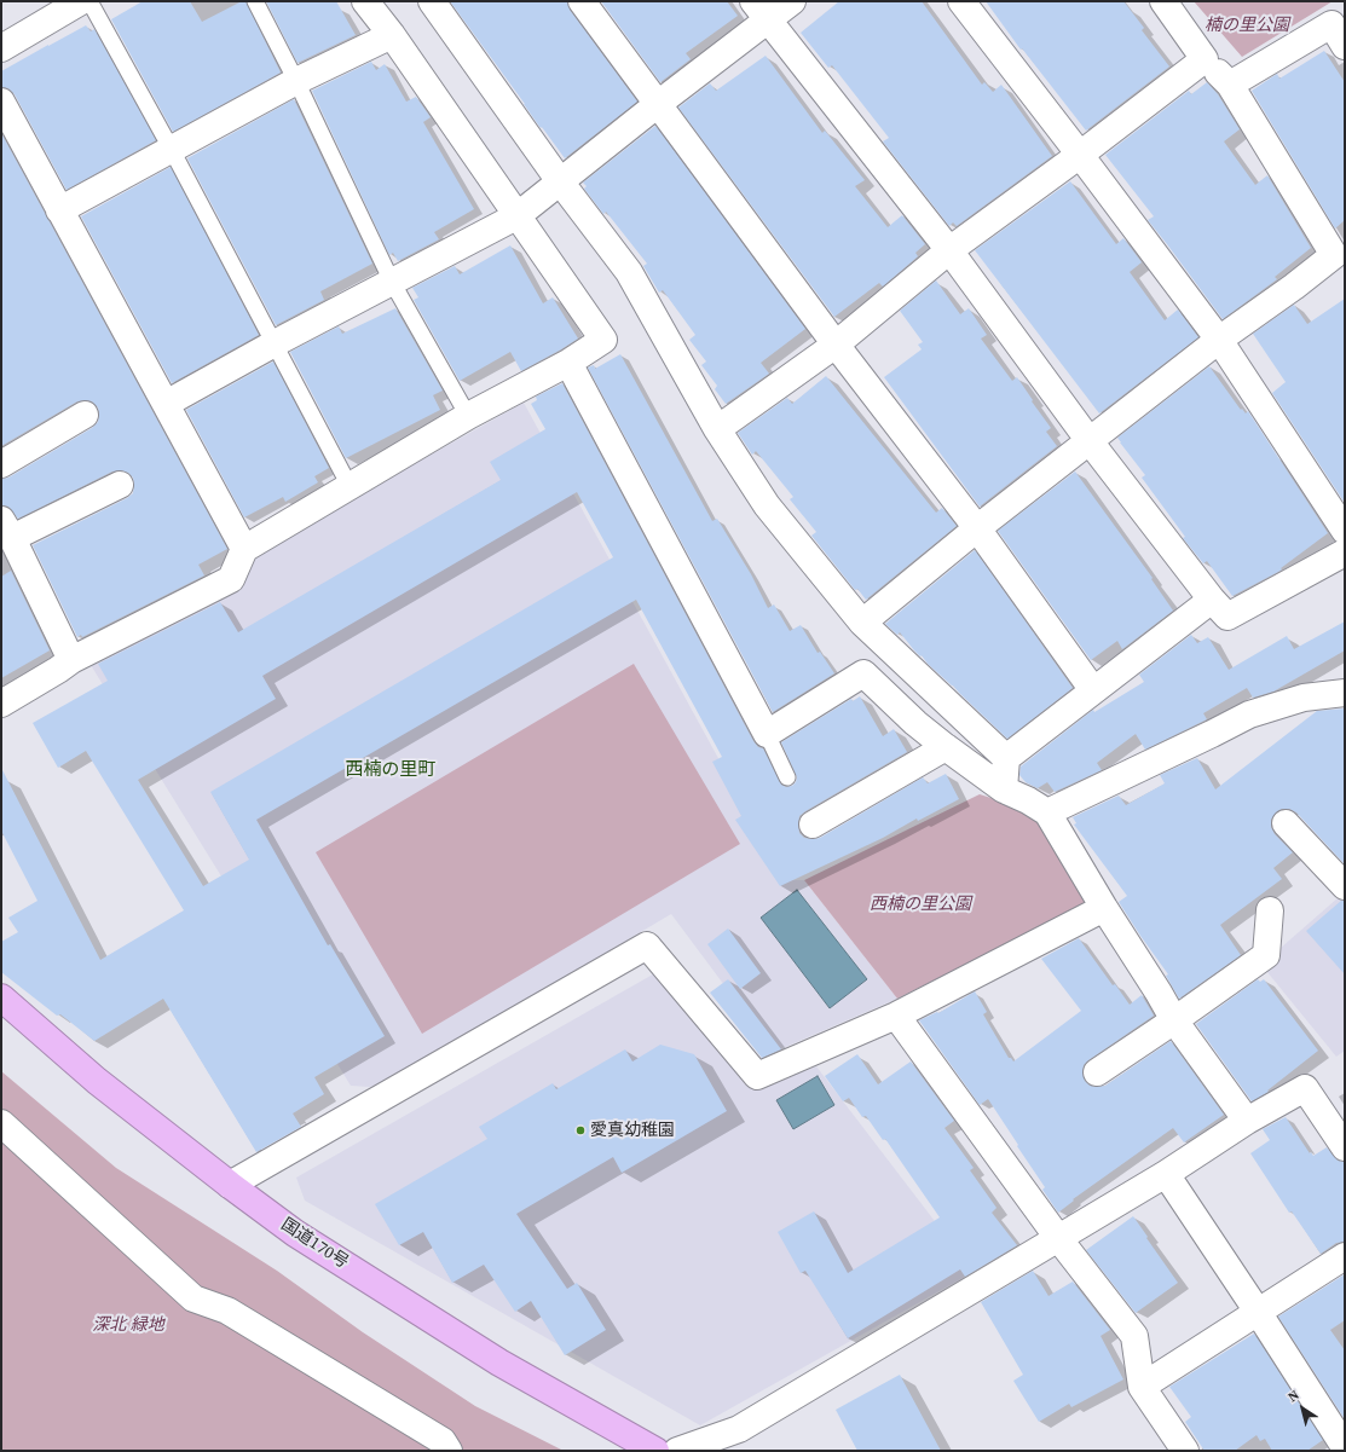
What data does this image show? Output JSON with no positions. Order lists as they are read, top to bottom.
{
  "streets": {
    "highway": ["国道170号"]
  },
  "districts": ["西楠の里町"],
  "parks": ["楠の里公園", "西楠の里公園", "深北 緑地"],
  "places": ["愛真幼稚園"],
  "north": "top left"
}
